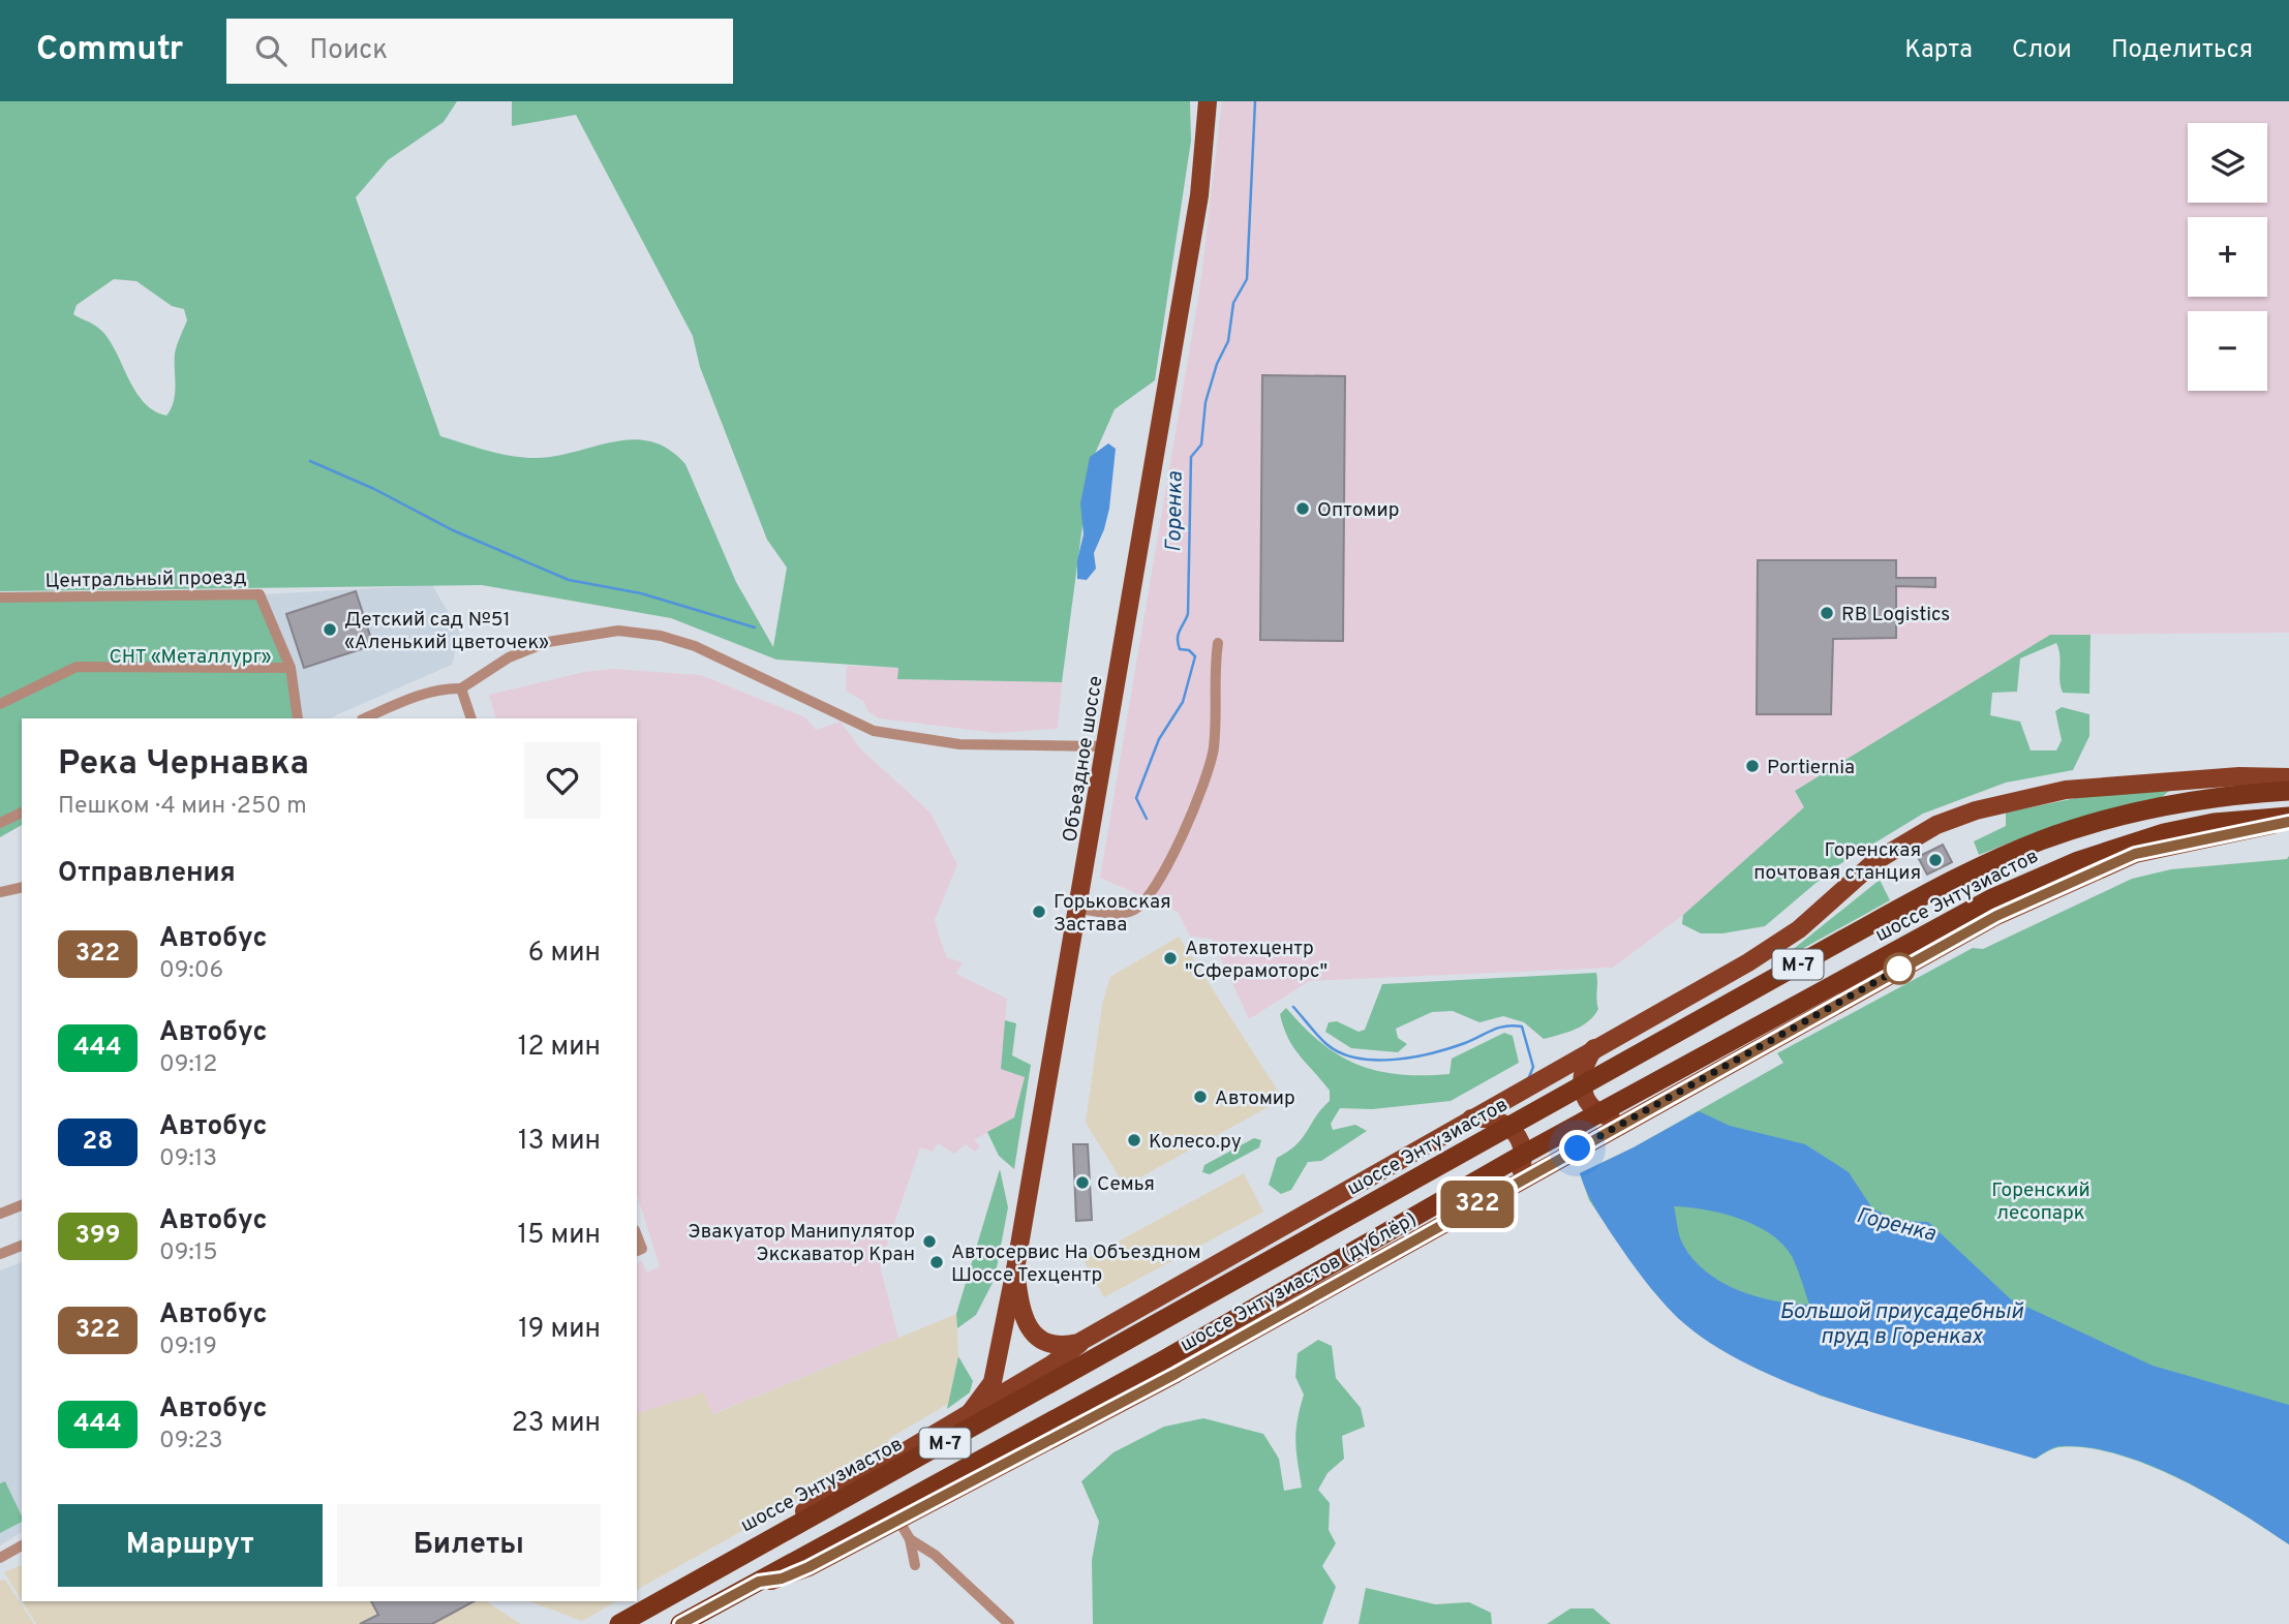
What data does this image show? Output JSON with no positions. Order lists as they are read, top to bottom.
{
  "streets": {
    "highway": ["шоссе Энтузиастов", "М-7"],
    "main road": ["Объездное шоссе", "шоссе Энтузиастов (дублёр)"],
    "street": ["Центральный проезд"]
  },
  "crossings": [
    ["шоссе Энтузиастов", "шоссе Энтузиастов (дублёр)"]
  ],
  "water": ["Горенка", "Большой приусадебный пруд в Горенках"],
  "parks": ["СНТ «Металлург»", "Горенский лесопарк"],
  "places": [
    "Оптомир",
    "RB Logistics",
    "Детский сад №51 «Аленький цветочек»",
    "Portiernia",
    "Горенская почтовая станция",
    "Горьковская Застава",
    "Автотехцентр \"Сферамоторс\"",
    "Автомир",
    "Колесо.ру",
    "Семья",
    "Эвакуатор Манипулятор Экскаватор Кран",
    "Автосервис На Объездном Шоссе Техцентр"
  ],
  "lines": ["bus line 322"],
  "page": {
    "header": "Commutr",
    "search": "Поиск",
    "nav": ["Карта", "Слои", "Поделиться"],
    "on_map": "322",
    "map_buttons": ["+", "−"],
    "heading": [
      ["Река Чернавка", "Пешком · 4 мин · 250 m"],
      "Отправления"
    ],
    "list": [
      {
        "mark": "322",
        "name": "Автобус",
        "note": "09:06",
        "value": "6 мин"
      },
      {
        "mark": "444",
        "name": "Автобус",
        "note": "09:12",
        "value": "12 мин"
      },
      {
        "mark": "28",
        "name": "Автобус",
        "note": "09:13",
        "value": "13 мин"
      },
      {
        "mark": "399",
        "name": "Автобус",
        "note": "09:15",
        "value": "15 мин"
      },
      {
        "mark": "322",
        "name": "Автобус",
        "note": "09:19",
        "value": "19 мин"
      },
      {
        "mark": "444",
        "name": "Автобус",
        "note": "09:23",
        "value": "23 мин"
      }
    ],
    "buttons": ["Маршрут", "Билеты"]
  }
}
